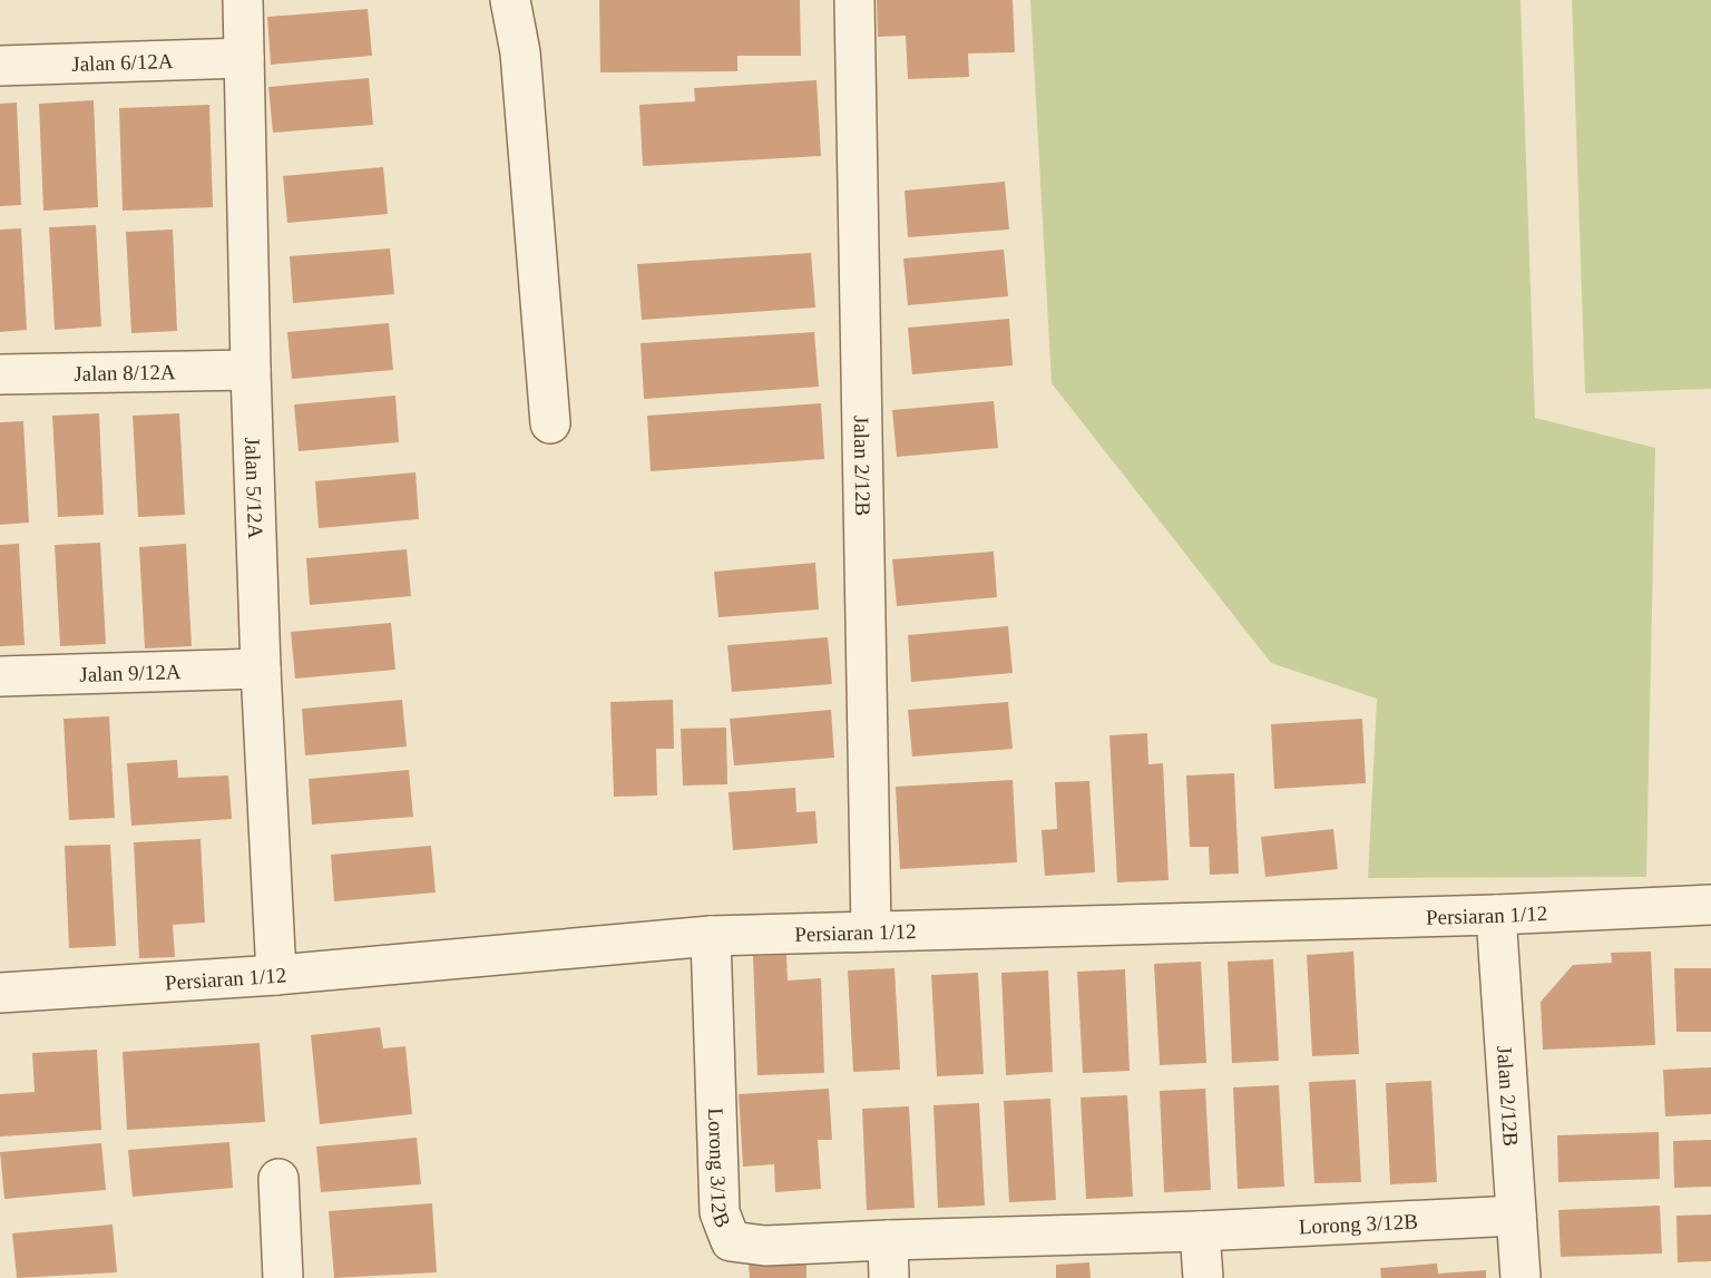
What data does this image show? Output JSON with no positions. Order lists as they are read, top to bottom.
{
  "streets": {
    "street": [
      "Jalan 6/12A",
      "Jalan 8/12A",
      "Jalan 2/12B",
      "Jalan 5/12A",
      "Jalan 9/12A",
      "Persiaran 1/12",
      "Lorong 3/12B"
    ]
  },
  "crossings": [
    ["Jalan 6/12A", "Jalan 5/12A"],
    ["Jalan 8/12A", "Jalan 5/12A"],
    ["Jalan 2/12B", "Persiaran 1/12"],
    ["Jalan 2/12B", "Lorong 3/12B"],
    ["Jalan 5/12A", "Jalan 9/12A"],
    ["Jalan 5/12A", "Persiaran 1/12"],
    ["Persiaran 1/12", "Lorong 3/12B"]
  ]
}
